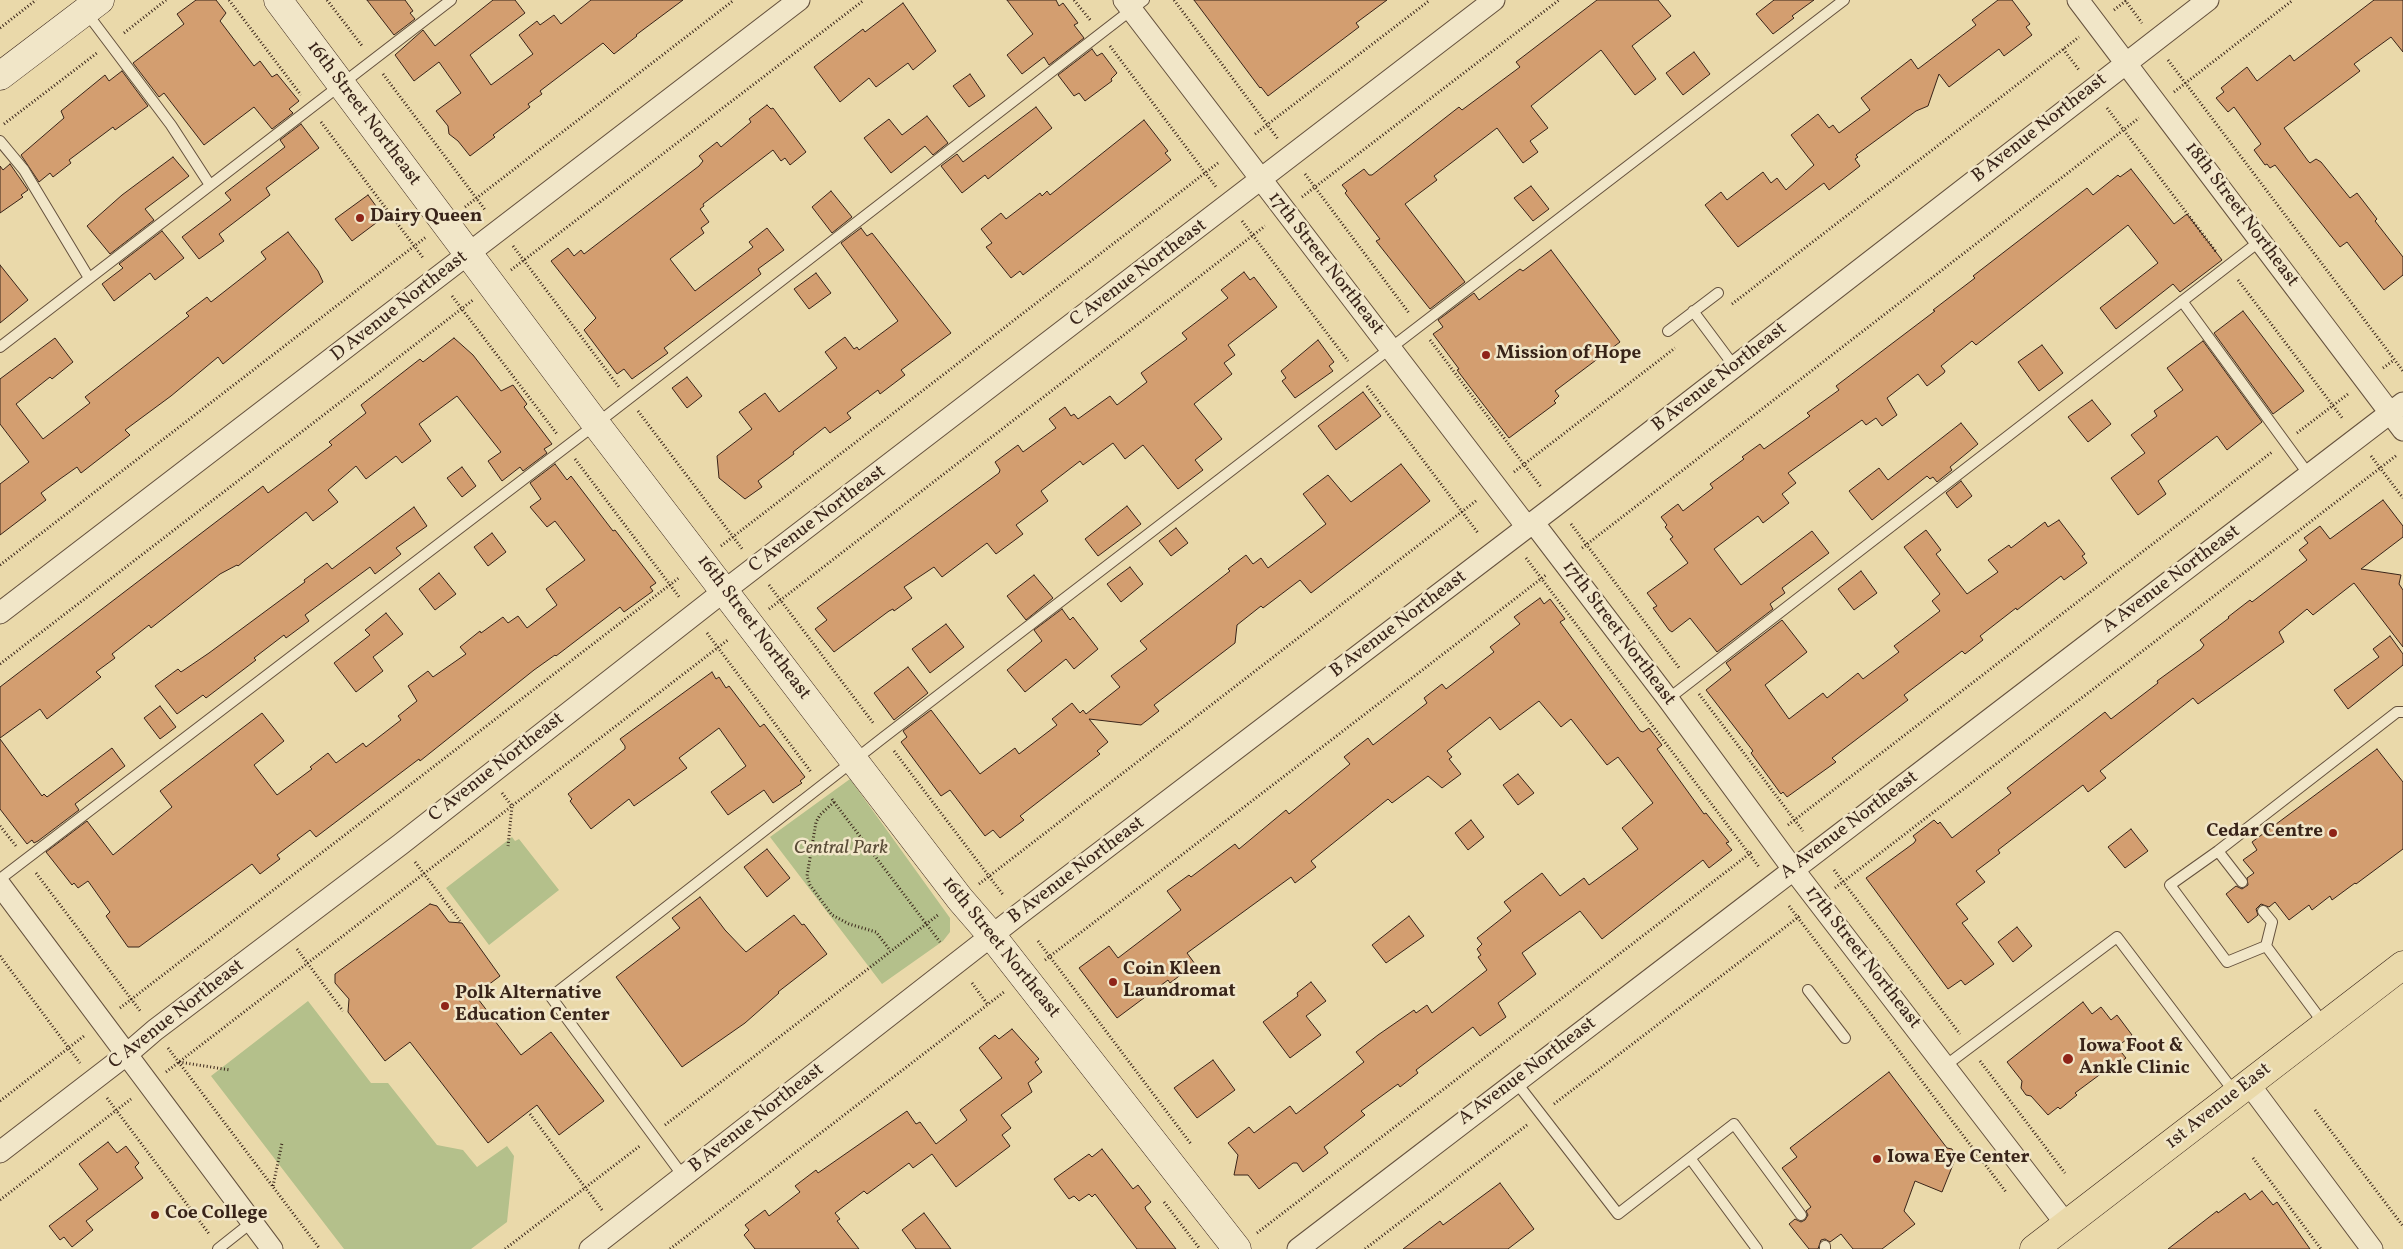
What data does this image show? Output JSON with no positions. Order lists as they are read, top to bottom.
{
  "streets": {
    "main road": ["1st Avenue East"],
    "street": [
      "16th Street Northeast",
      "B Avenue Northeast",
      "18th Street Northeast",
      "17th Street Northeast",
      "C Avenue Northeast",
      "D Avenue Northeast",
      "A Avenue Northeast"
    ]
  },
  "crossings": [
    ["16th Street Northeast", "B Avenue Northeast"],
    ["16th Street Northeast", "C Avenue Northeast"],
    ["16th Street Northeast", "D Avenue Northeast"],
    ["B Avenue Northeast", "18th Street Northeast"],
    ["B Avenue Northeast", "17th Street Northeast"],
    ["18th Street Northeast", "A Avenue Northeast"],
    ["17th Street Northeast", "C Avenue Northeast"],
    ["17th Street Northeast", "A Avenue Northeast"],
    ["17th Street Northeast", "1st Avenue East"]
  ],
  "parks": ["Central Park"],
  "places": [
    "Dairy Queen",
    "Mission of Hope",
    "Cedar Centre",
    "Coin Kleen Laundromat",
    "Polk Alternative Education Center",
    "Iowa Foot & Ankle Clinic",
    "Iowa Eye Center",
    "Coe College"
  ]
}
